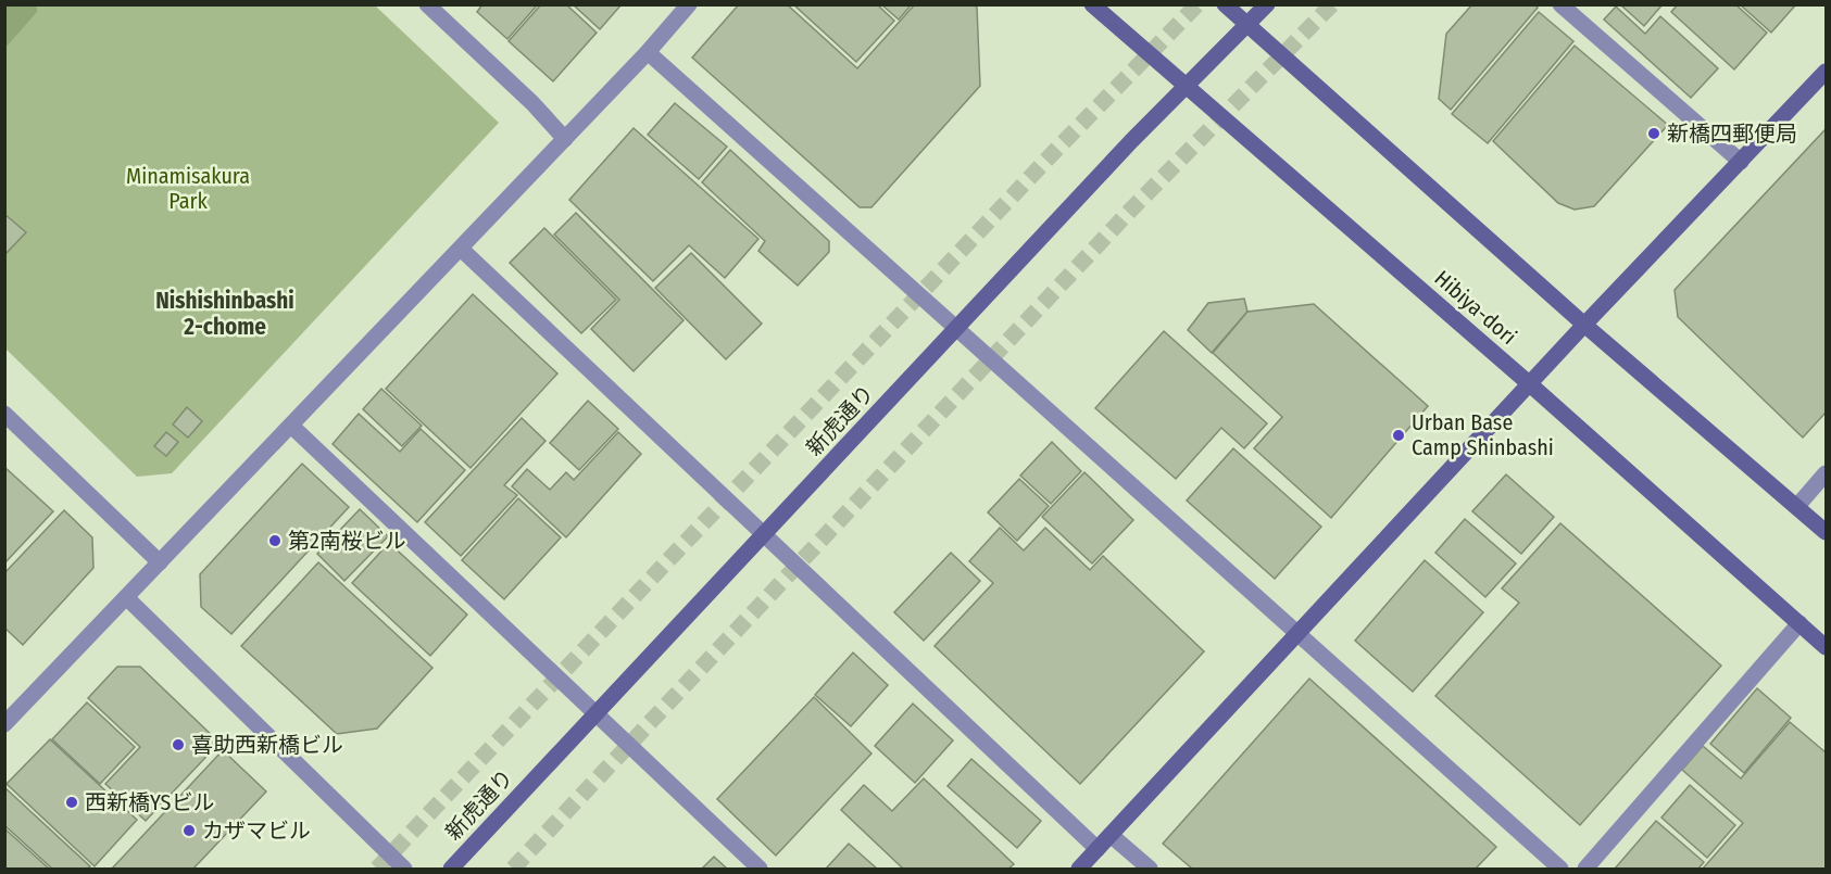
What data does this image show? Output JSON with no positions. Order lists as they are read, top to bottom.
{
  "streets": {
    "main road": ["Hibiya-dori", "新虎通り"]
  },
  "crossings": [
    ["Hibiya-dori", "新虎通り"]
  ],
  "districts": ["Nishishinbashi 2-chome"],
  "parks": ["Minamisakura Park"],
  "places": [
    "新橋四郵便局",
    "Urban Base Camp Shinbashi",
    "第2南桜ビル",
    "喜助西新橋ビル",
    "西新橋YSビル",
    "カザマビル"
  ]
}
